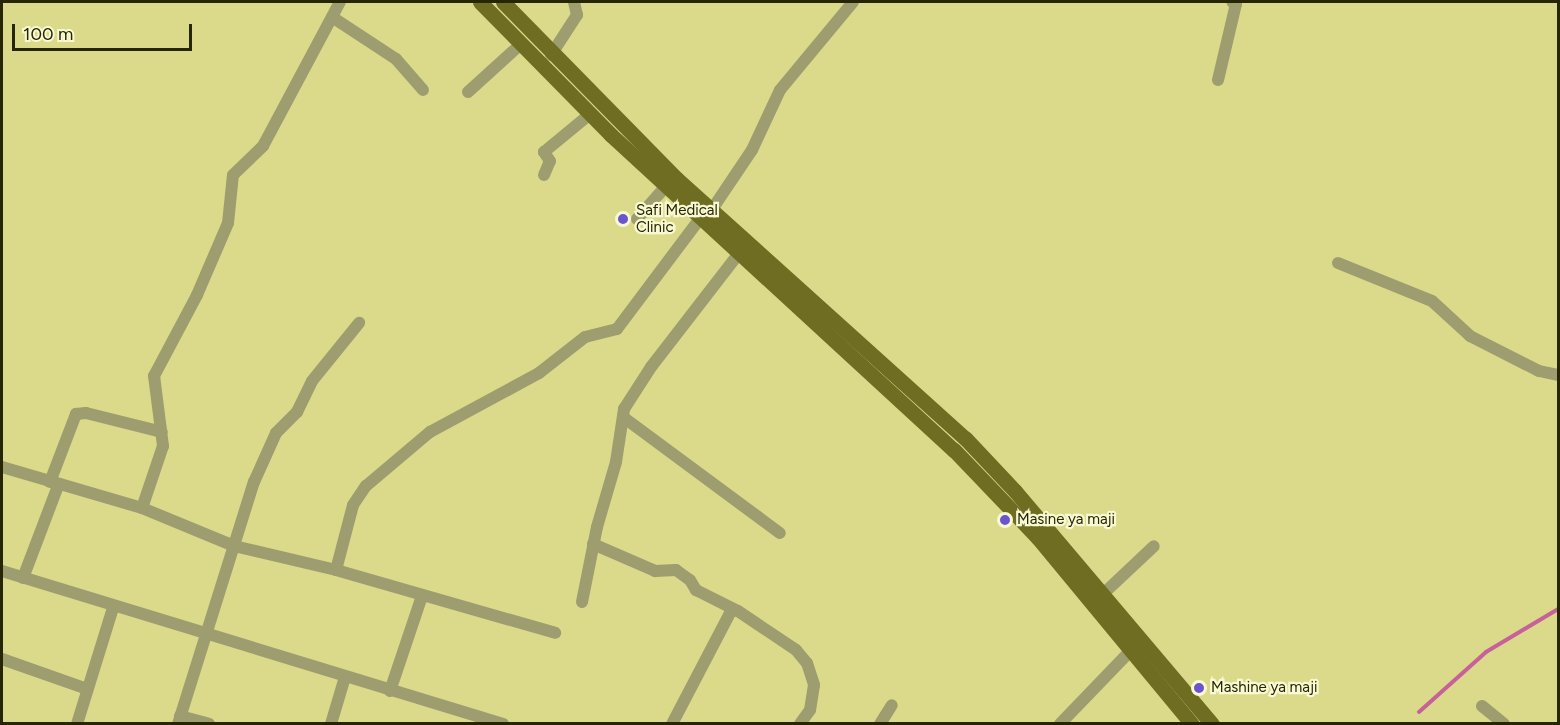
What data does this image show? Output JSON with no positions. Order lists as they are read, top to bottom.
{
  "places": ["Safi Medical Clinic", "Masine ya maji", "Mashine ya maji"],
  "scale_bar": "100 m"
}
